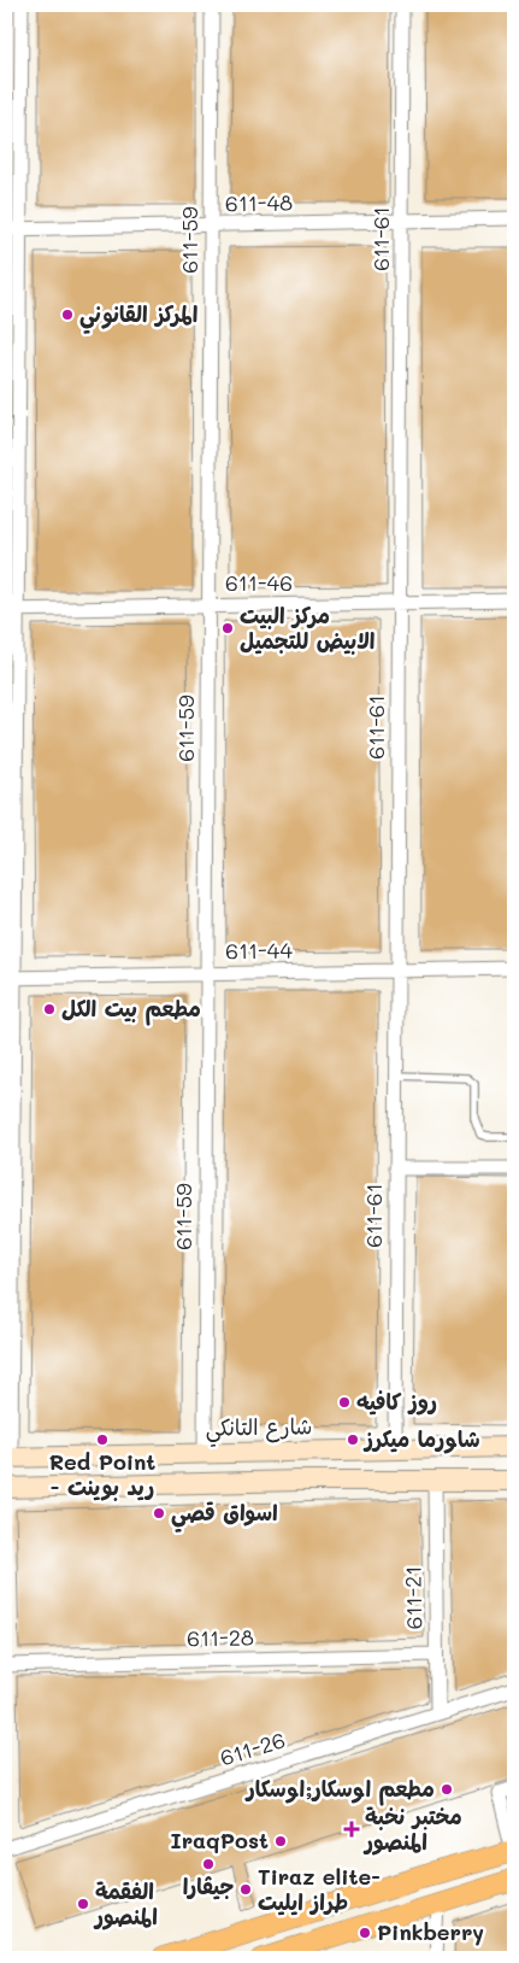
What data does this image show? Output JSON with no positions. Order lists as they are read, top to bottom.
{
  "streets": {
    "street": [
      "611-48",
      "611-61",
      "611-59",
      "611-46",
      "611-44",
      "شارع التانكي",
      "611-21",
      "611-28",
      "611-26"
    ]
  },
  "crossings": [
    ["611-48", "611-61"],
    ["611-48", "611-59"],
    ["611-61", "611-46"],
    ["611-61", "611-44"],
    ["611-61", "شارع التانكي"],
    ["611-59", "611-46"],
    ["611-59", "611-44"],
    ["611-59", "شارع التانكي"],
    ["611-21", "611-28"],
    ["611-21", "611-26"]
  ],
  "places": {
    "other": [
      "المركز القانوني",
      "مركز البيت الابيض للتجميل",
      "مطعم بيت الكل",
      "روز كافيه",
      "Red Point - ريد بوينت",
      "شاورما ميكرز",
      "اسواق قصي",
      "مطعم اوسكار;اوسكار",
      "IraqPost",
      "جيڤارا",
      "Tiraz elite- طراز ايليت",
      "الفقمة المنصور",
      "Pinkberry"
    ],
    "health": ["مختبر نخبة المنصور"]
  }
}
